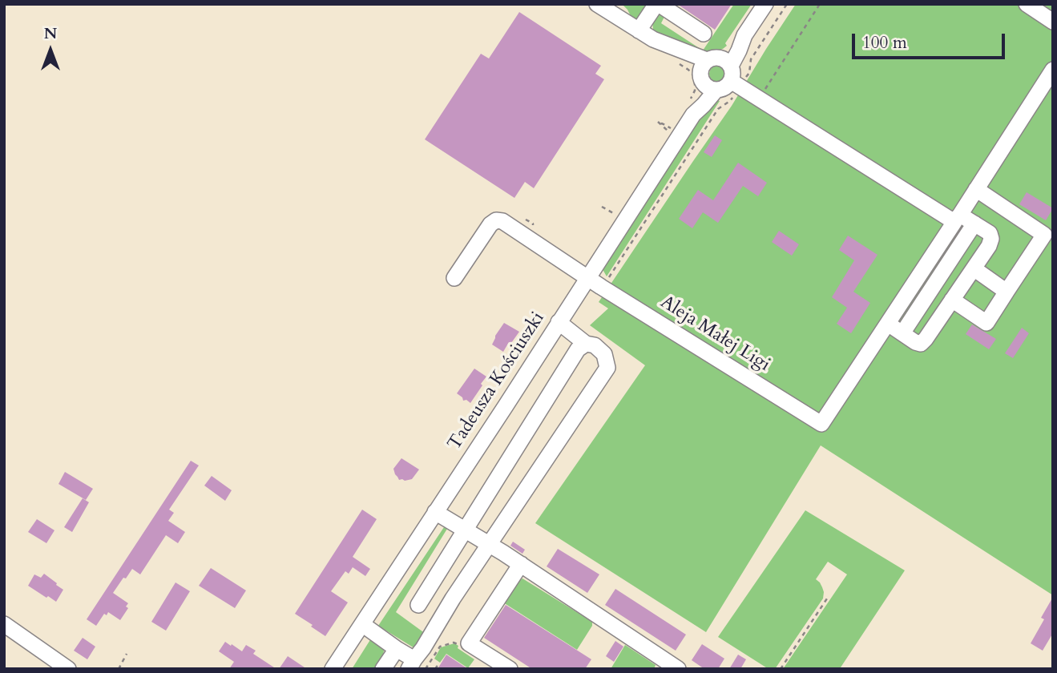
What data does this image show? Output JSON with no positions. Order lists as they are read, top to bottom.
{
  "streets": {
    "street": ["Aleja Małej Ligi", "Tadeusza Kościuszki"]
  },
  "crossings": [
    ["Aleja Małej Ligi", "Tadeusza Kościuszki"]
  ],
  "scale_bar": "100 m",
  "north": "top"
}
